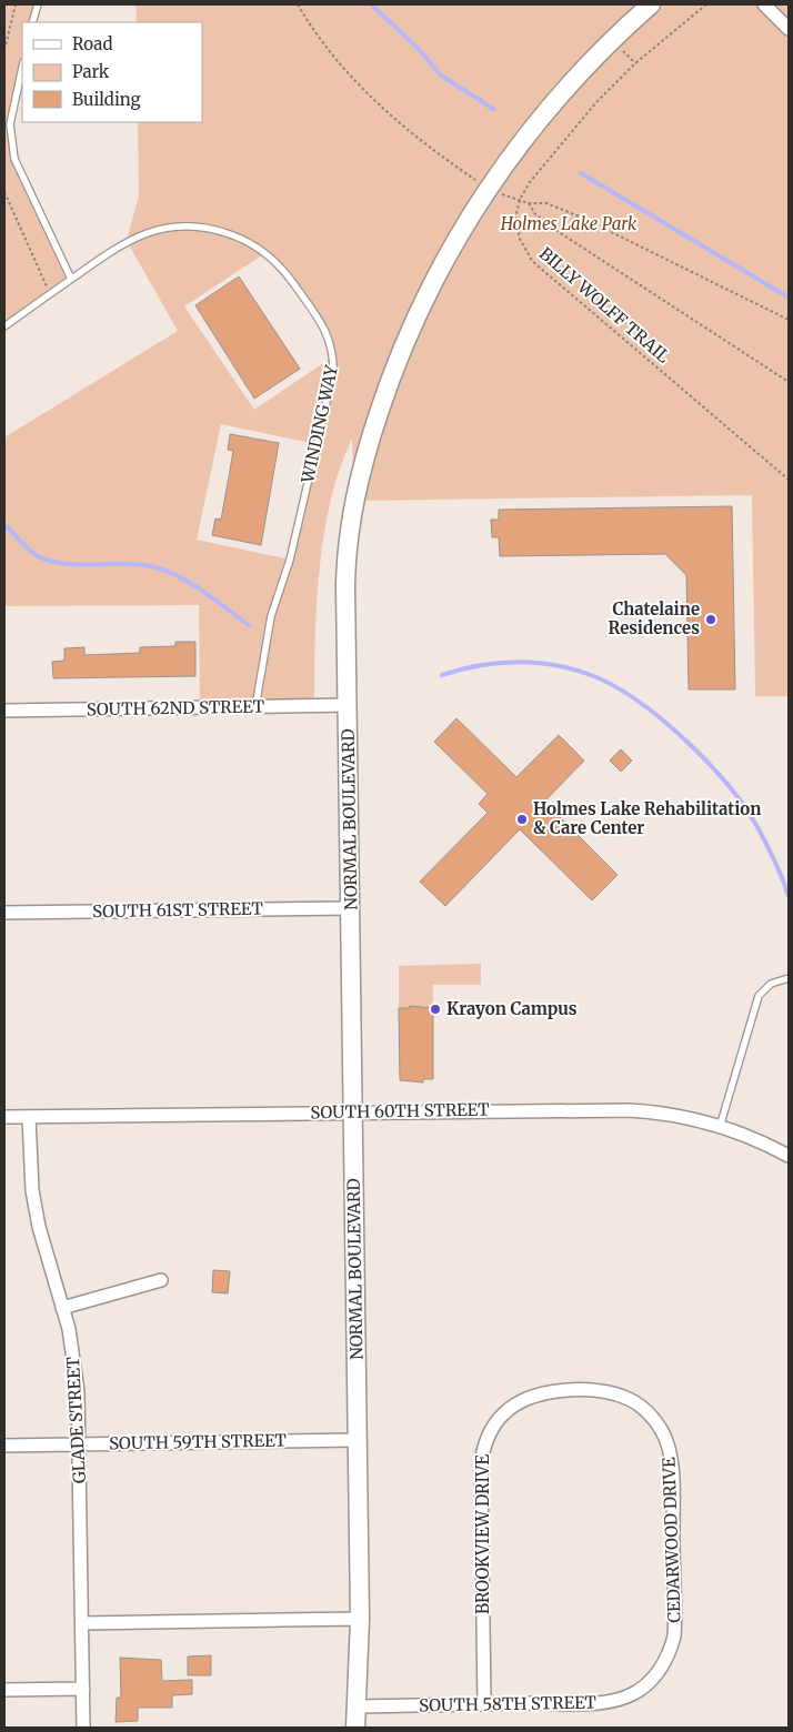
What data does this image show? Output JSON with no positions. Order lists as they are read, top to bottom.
{
  "streets": {
    "main road": ["NORMAL BOULEVARD"],
    "street": [
      "SOUTH 62ND STREET",
      "SOUTH 61ST STREET",
      "SOUTH 60TH STREET",
      "GLADE STREET",
      "SOUTH 59TH STREET",
      "BROOKVIEW DRIVE",
      "CEDARWOOD DRIVE",
      "SOUTH 58TH STREET"
    ],
    "lane": ["WINDING WAY"],
    "path": ["BILLY WOLFF TRAIL"]
  },
  "crossings": [
    ["WINDING WAY", "SOUTH 62ND STREET"],
    ["SOUTH 62ND STREET", "NORMAL BOULEVARD"],
    ["NORMAL BOULEVARD", "SOUTH 61ST STREET"],
    ["NORMAL BOULEVARD", "SOUTH 60TH STREET"],
    ["NORMAL BOULEVARD", "SOUTH 59TH STREET"],
    ["NORMAL BOULEVARD", "SOUTH 58TH STREET"],
    ["SOUTH 60TH STREET", "GLADE STREET"],
    ["GLADE STREET", "SOUTH 59TH STREET"],
    ["BROOKVIEW DRIVE", "CEDARWOOD DRIVE"],
    ["BROOKVIEW DRIVE", "SOUTH 58TH STREET"],
    ["CEDARWOOD DRIVE", "SOUTH 58TH STREET"]
  ],
  "parks": ["Holmes Lake Park"],
  "places": ["Chatelaine Residences", "Holmes Lake Rehabilitation & Care Center", "Krayon Campus"],
  "legend": ["Road", "Park", "Building"]
}
